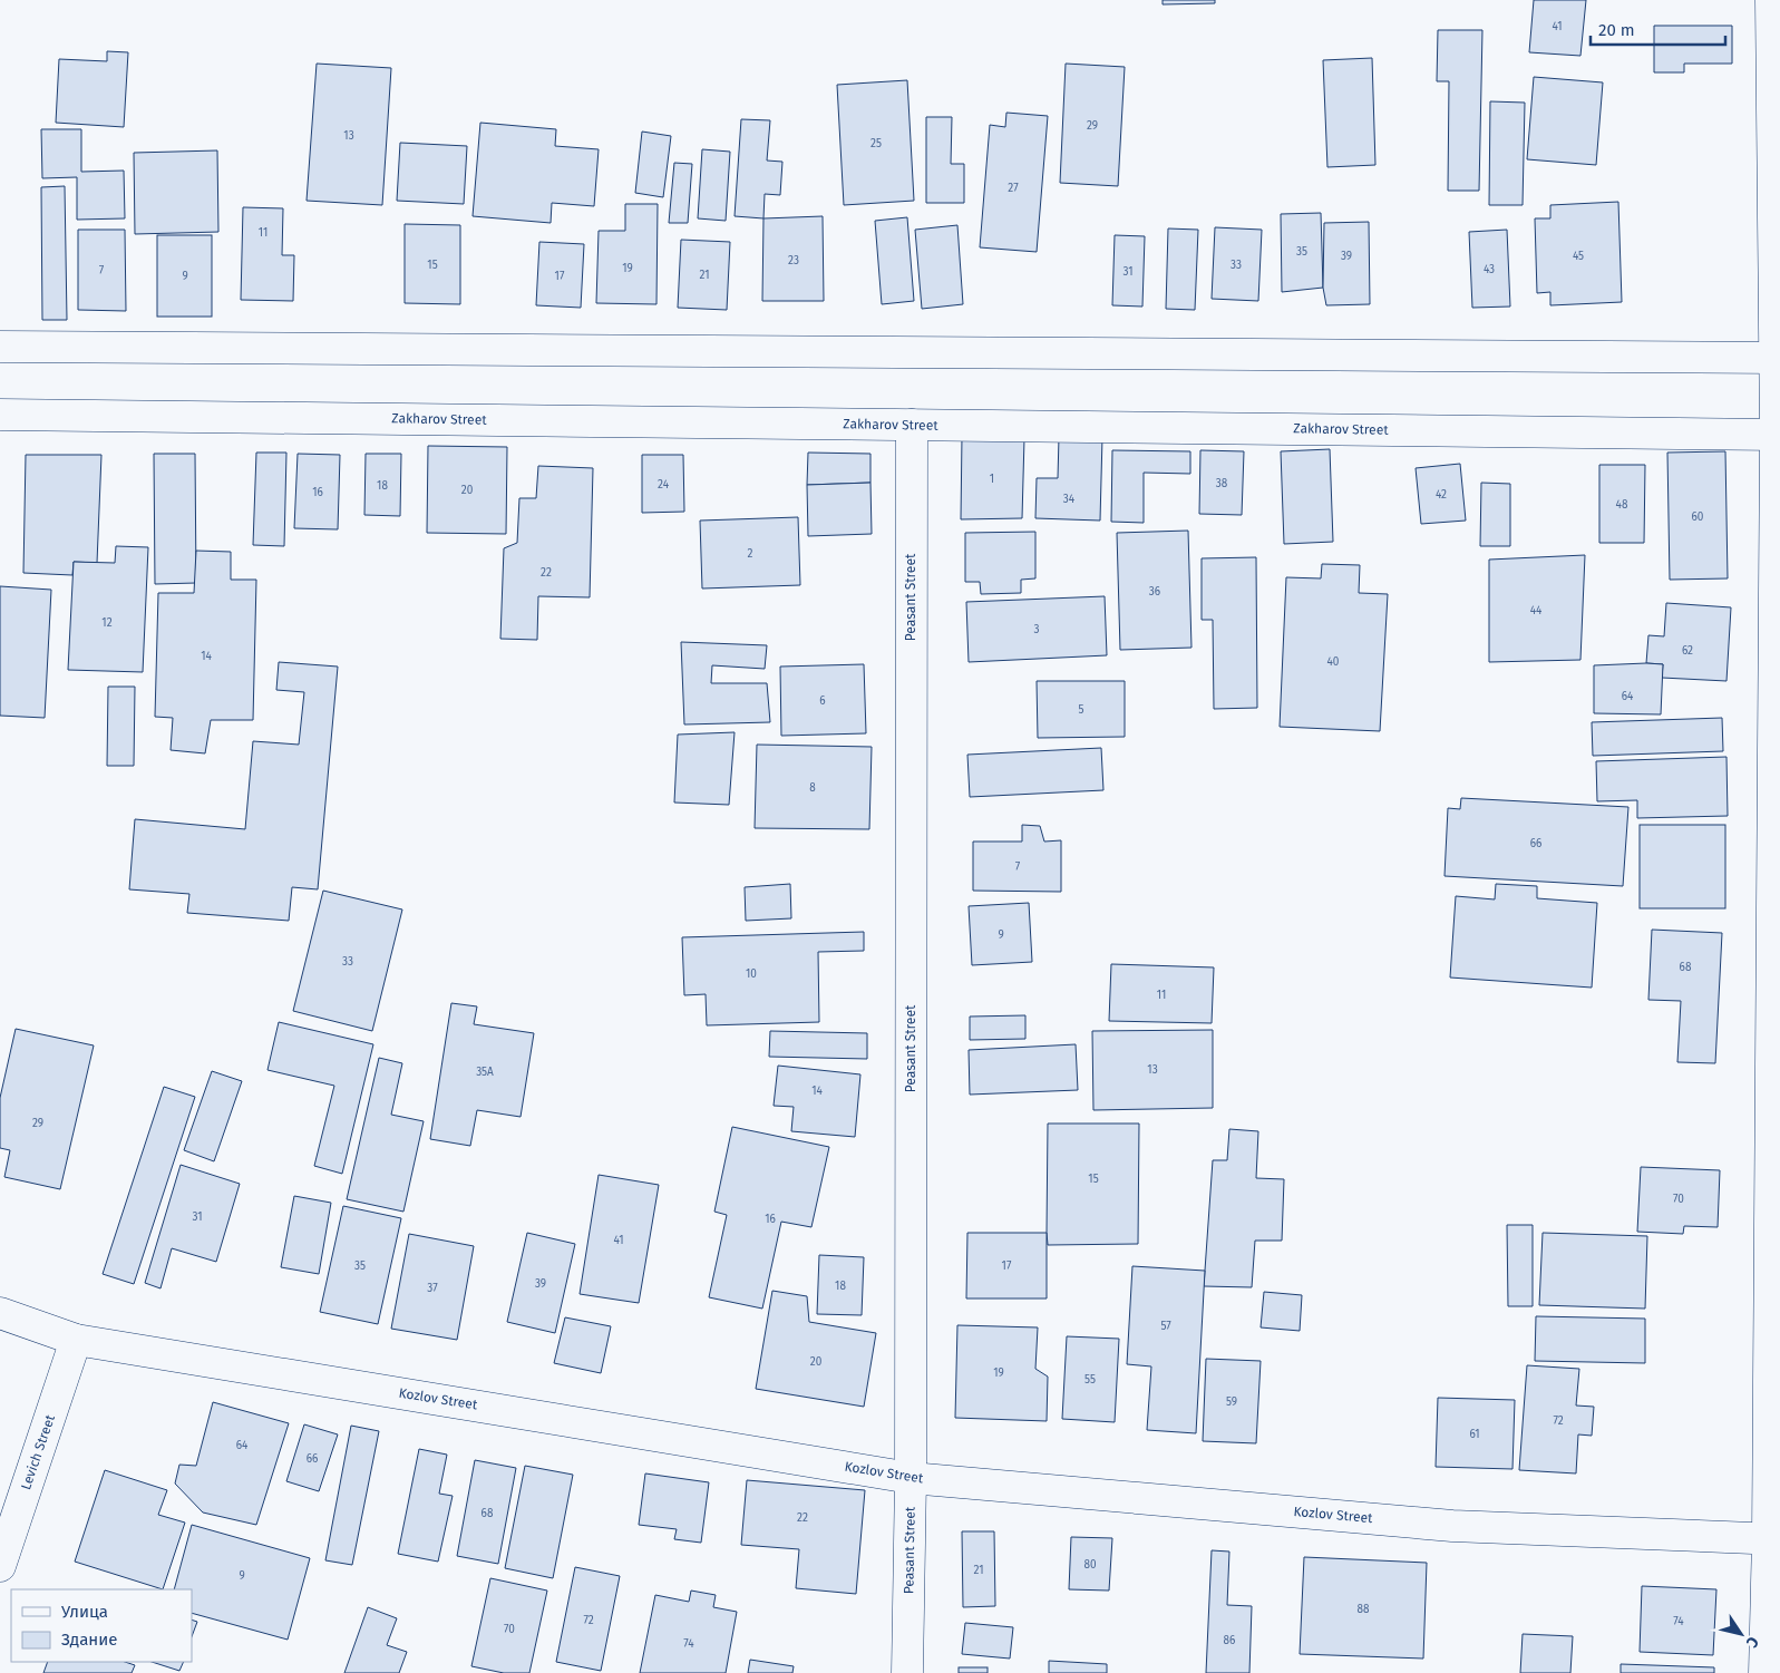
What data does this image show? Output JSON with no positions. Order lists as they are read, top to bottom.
{
  "streets": {
    "street": [
      "Zakharov Street",
      "Peasant Street",
      "Kozlov Street",
      "Levich Street"
    ]
  },
  "crossings": [
    ["Zakharov Street", "Peasant Street"],
    ["Peasant Street", "Kozlov Street"],
    ["Kozlov Street", "Levich Street"]
  ],
  "house_numbers": [
    "41",
    "29",
    "13",
    "25",
    "27",
    "11",
    "35",
    "39",
    "45",
    "23",
    "15",
    "33",
    "19",
    "43",
    "7",
    "31",
    "21",
    "9",
    "17",
    "1",
    "38",
    "24",
    "18",
    "20",
    "16",
    "42",
    "34",
    "48",
    "60",
    "2",
    "22",
    "36",
    "44",
    "12",
    "3",
    "62",
    "14",
    "40",
    "64",
    "6",
    "5",
    "8",
    "66",
    "7",
    "9",
    "33",
    "68",
    "10",
    "11",
    "13",
    "35А",
    "14",
    "29",
    "15",
    "70",
    "31",
    "16",
    "41",
    "35",
    "17",
    "39",
    "18",
    "37",
    "57",
    "20",
    "19",
    "55",
    "59",
    "72",
    "61",
    "64",
    "66",
    "68",
    "22",
    "80",
    "21",
    "9",
    "88",
    "72",
    "74",
    "70",
    "86",
    "74"
  ],
  "legend": ["Улица", "Здание"],
  "scale_bar": "20 m",
  "north": "bottom right"
}
